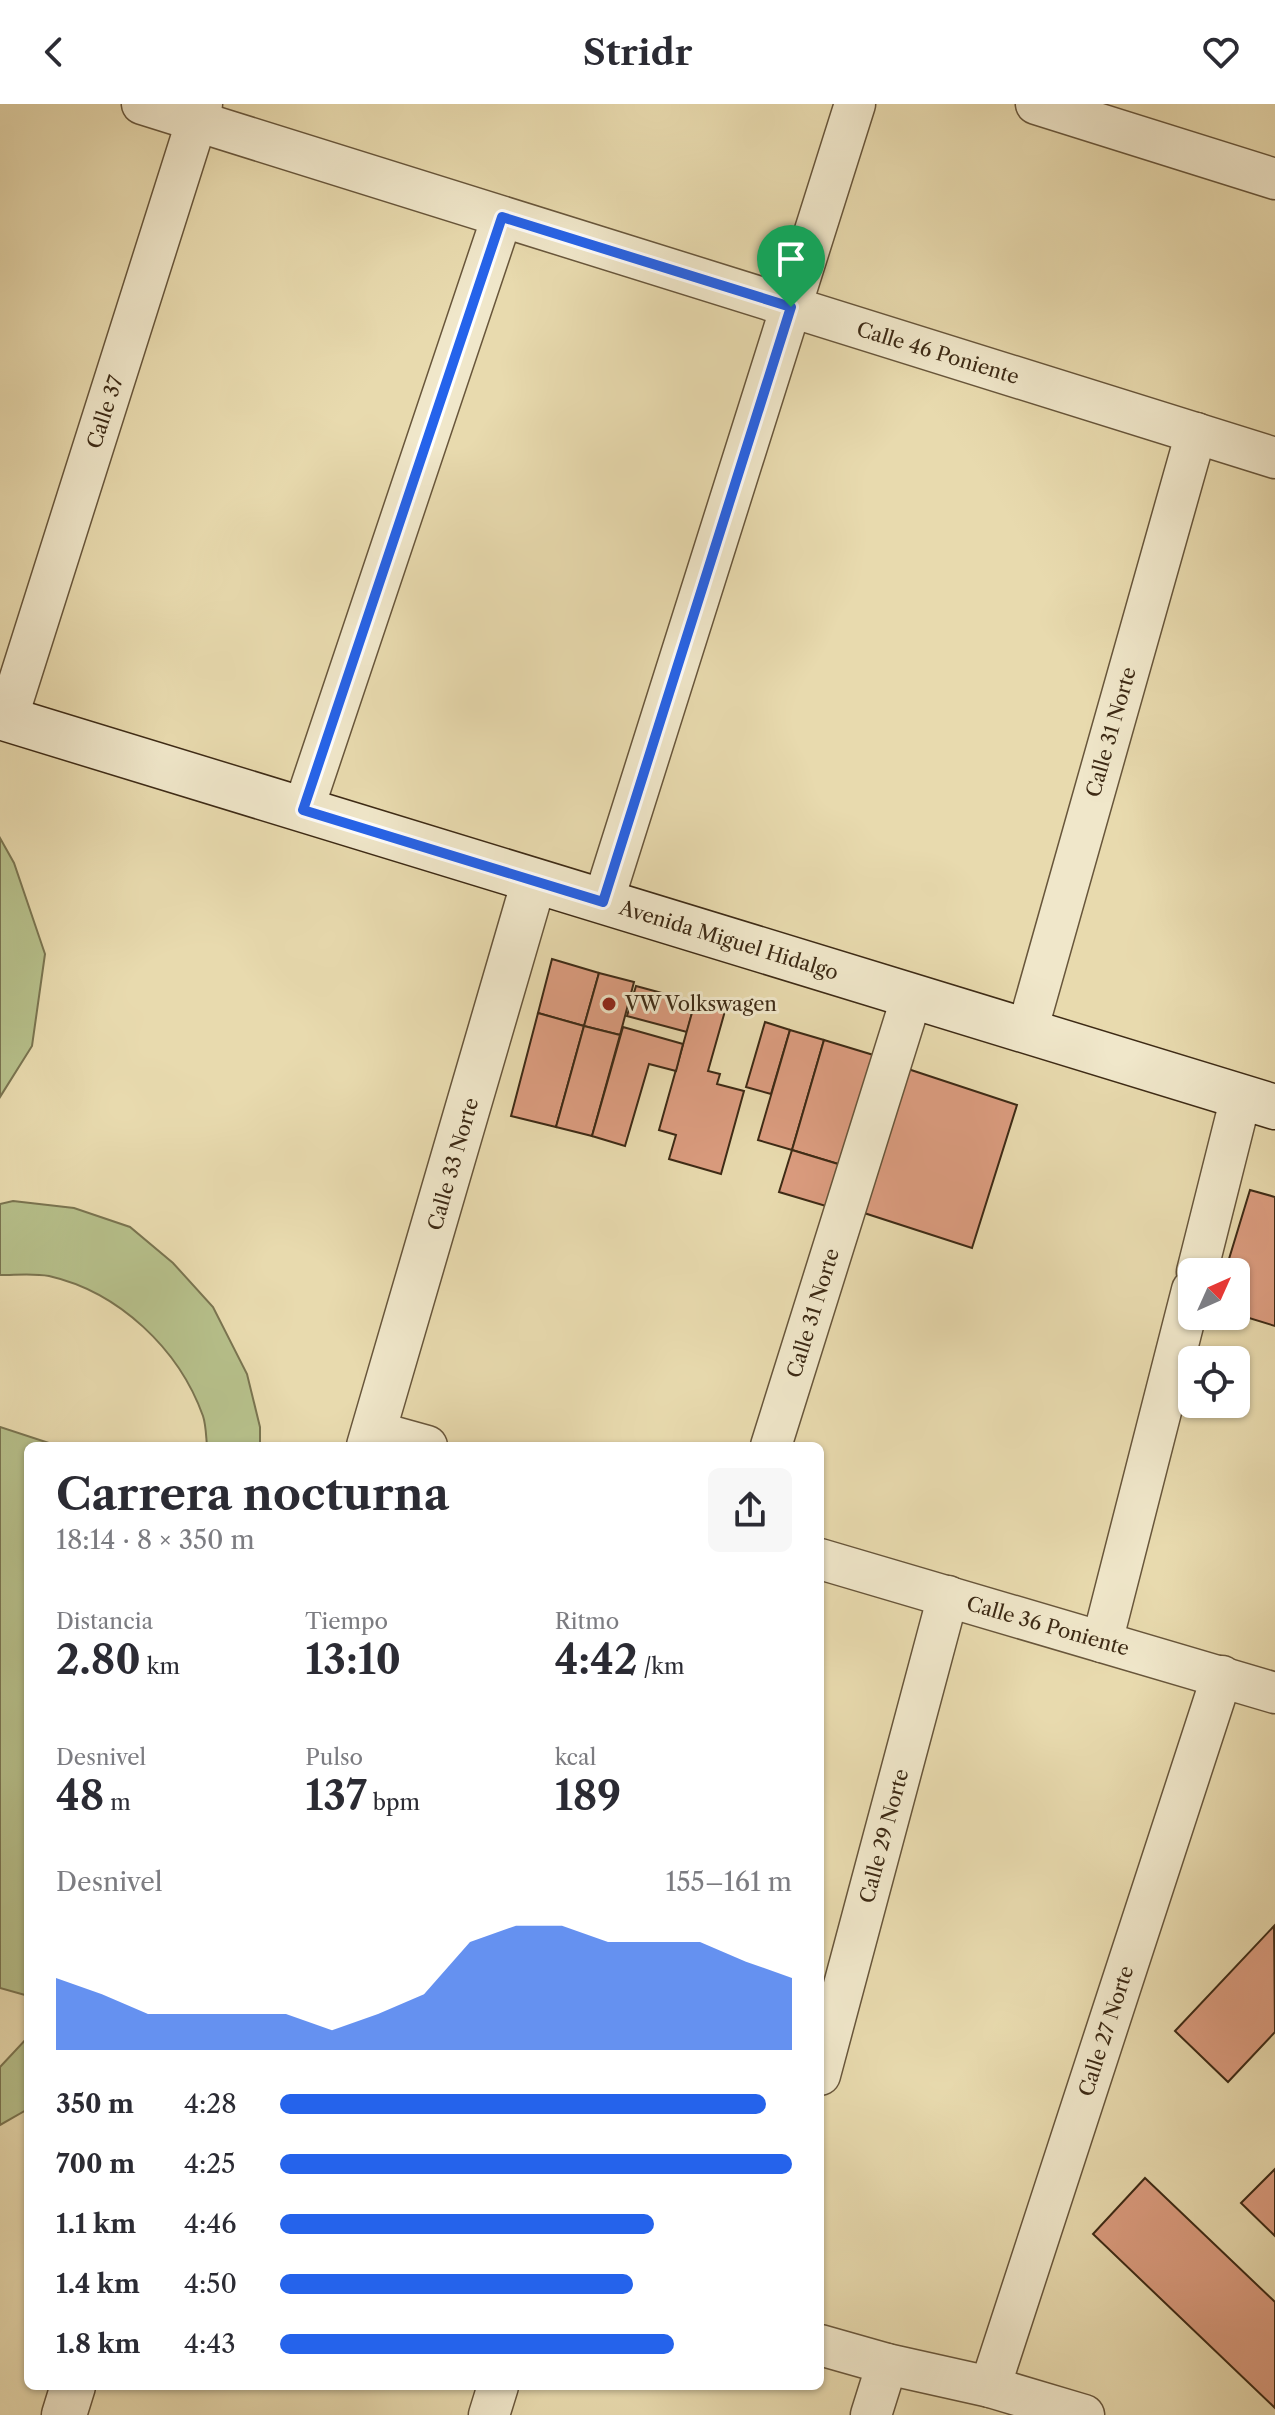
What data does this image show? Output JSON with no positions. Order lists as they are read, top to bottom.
{
  "streets": {
    "main road": ["Avenida Miguel Hidalgo", "Calle 33 Norte"],
    "street": [
      "Calle 46 Poniente",
      "Calle 37",
      "Calle 31 Norte",
      "Calle 36 Poniente",
      "Calle 29 Norte",
      "Calle 27 Norte"
    ]
  },
  "crossings": [
    ["Calle 46 Poniente", "Calle 37"],
    ["Calle 46 Poniente", "Calle 31 Norte"],
    ["Calle 37", "Avenida Miguel Hidalgo"],
    ["Calle 31 Norte", "Avenida Miguel Hidalgo"],
    ["Avenida Miguel Hidalgo", "Calle 33 Norte"],
    ["Calle 36 Poniente", "Calle 29 Norte"],
    ["Calle 36 Poniente", "Calle 27 Norte"]
  ],
  "places": ["VW Volkswagen"],
  "north": "top right",
  "page": {
    "header": "Stridr",
    "heading": ["Carrera nocturna", "18:14 · 8 × 350 m"],
    "stats": [
      ["Distancia", "2.80 km"],
      ["Tiempo", "13:10"],
      ["Ritmo", "4:42 /km"],
      ["Desnivel", "48 m"],
      ["Pulso", "137 bpm"],
      ["kcal", "189"]
    ],
    "chart": ["Desnivel", "155–161 m"],
    "list": [
      {
        "name": "350 m",
        "note": "4:28"
      },
      {
        "name": "700 m",
        "note": "4:25"
      },
      {
        "name": "1.1 km",
        "note": "4:46"
      },
      {
        "name": "1.4 km",
        "note": "4:50"
      },
      {
        "name": "1.8 km",
        "note": "4:43"
      }
    ]
  }
}
